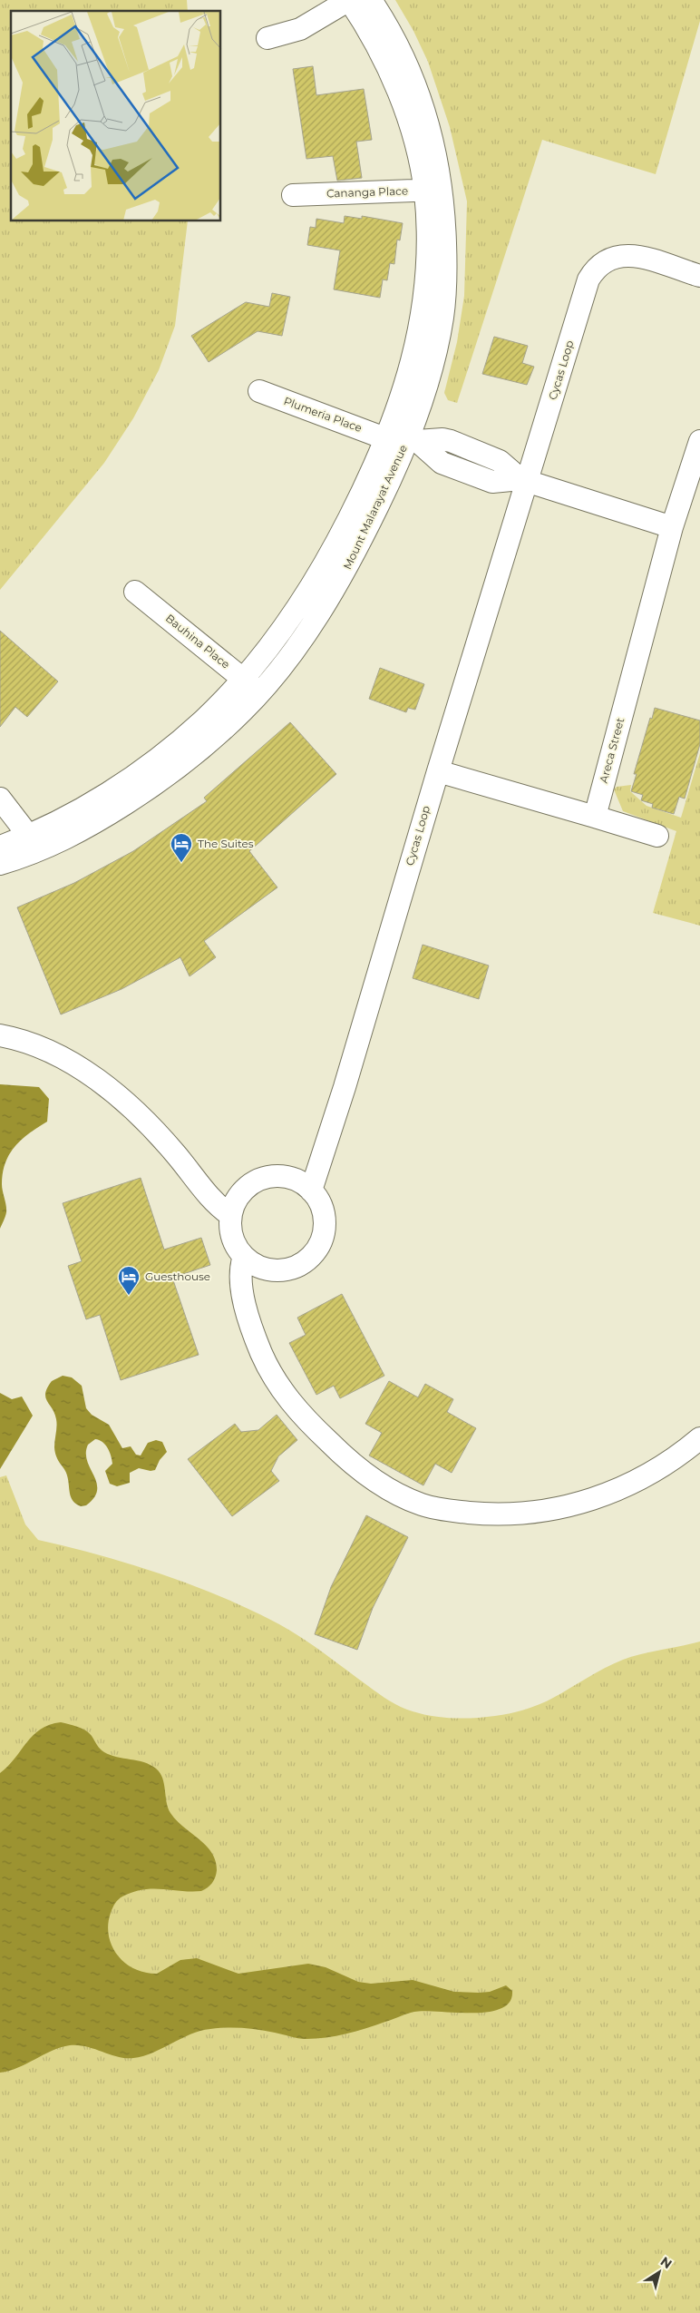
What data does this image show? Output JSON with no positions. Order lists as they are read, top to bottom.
{
  "streets": {
    "street": [
      "Cananga Place",
      "Cycas Loop",
      "Plumeria Place",
      "Mount Malarayat Avenue",
      "Bauhina Place",
      "Areca Street"
    ]
  },
  "crossings": [
    ["Cananga Place", "Mount Malarayat Avenue"],
    ["Plumeria Place", "Mount Malarayat Avenue"],
    ["Mount Malarayat Avenue", "Bauhina Place"]
  ],
  "places": {
    "hotel": ["The Suites", "Guesthouse"]
  },
  "north": "top right"
}
